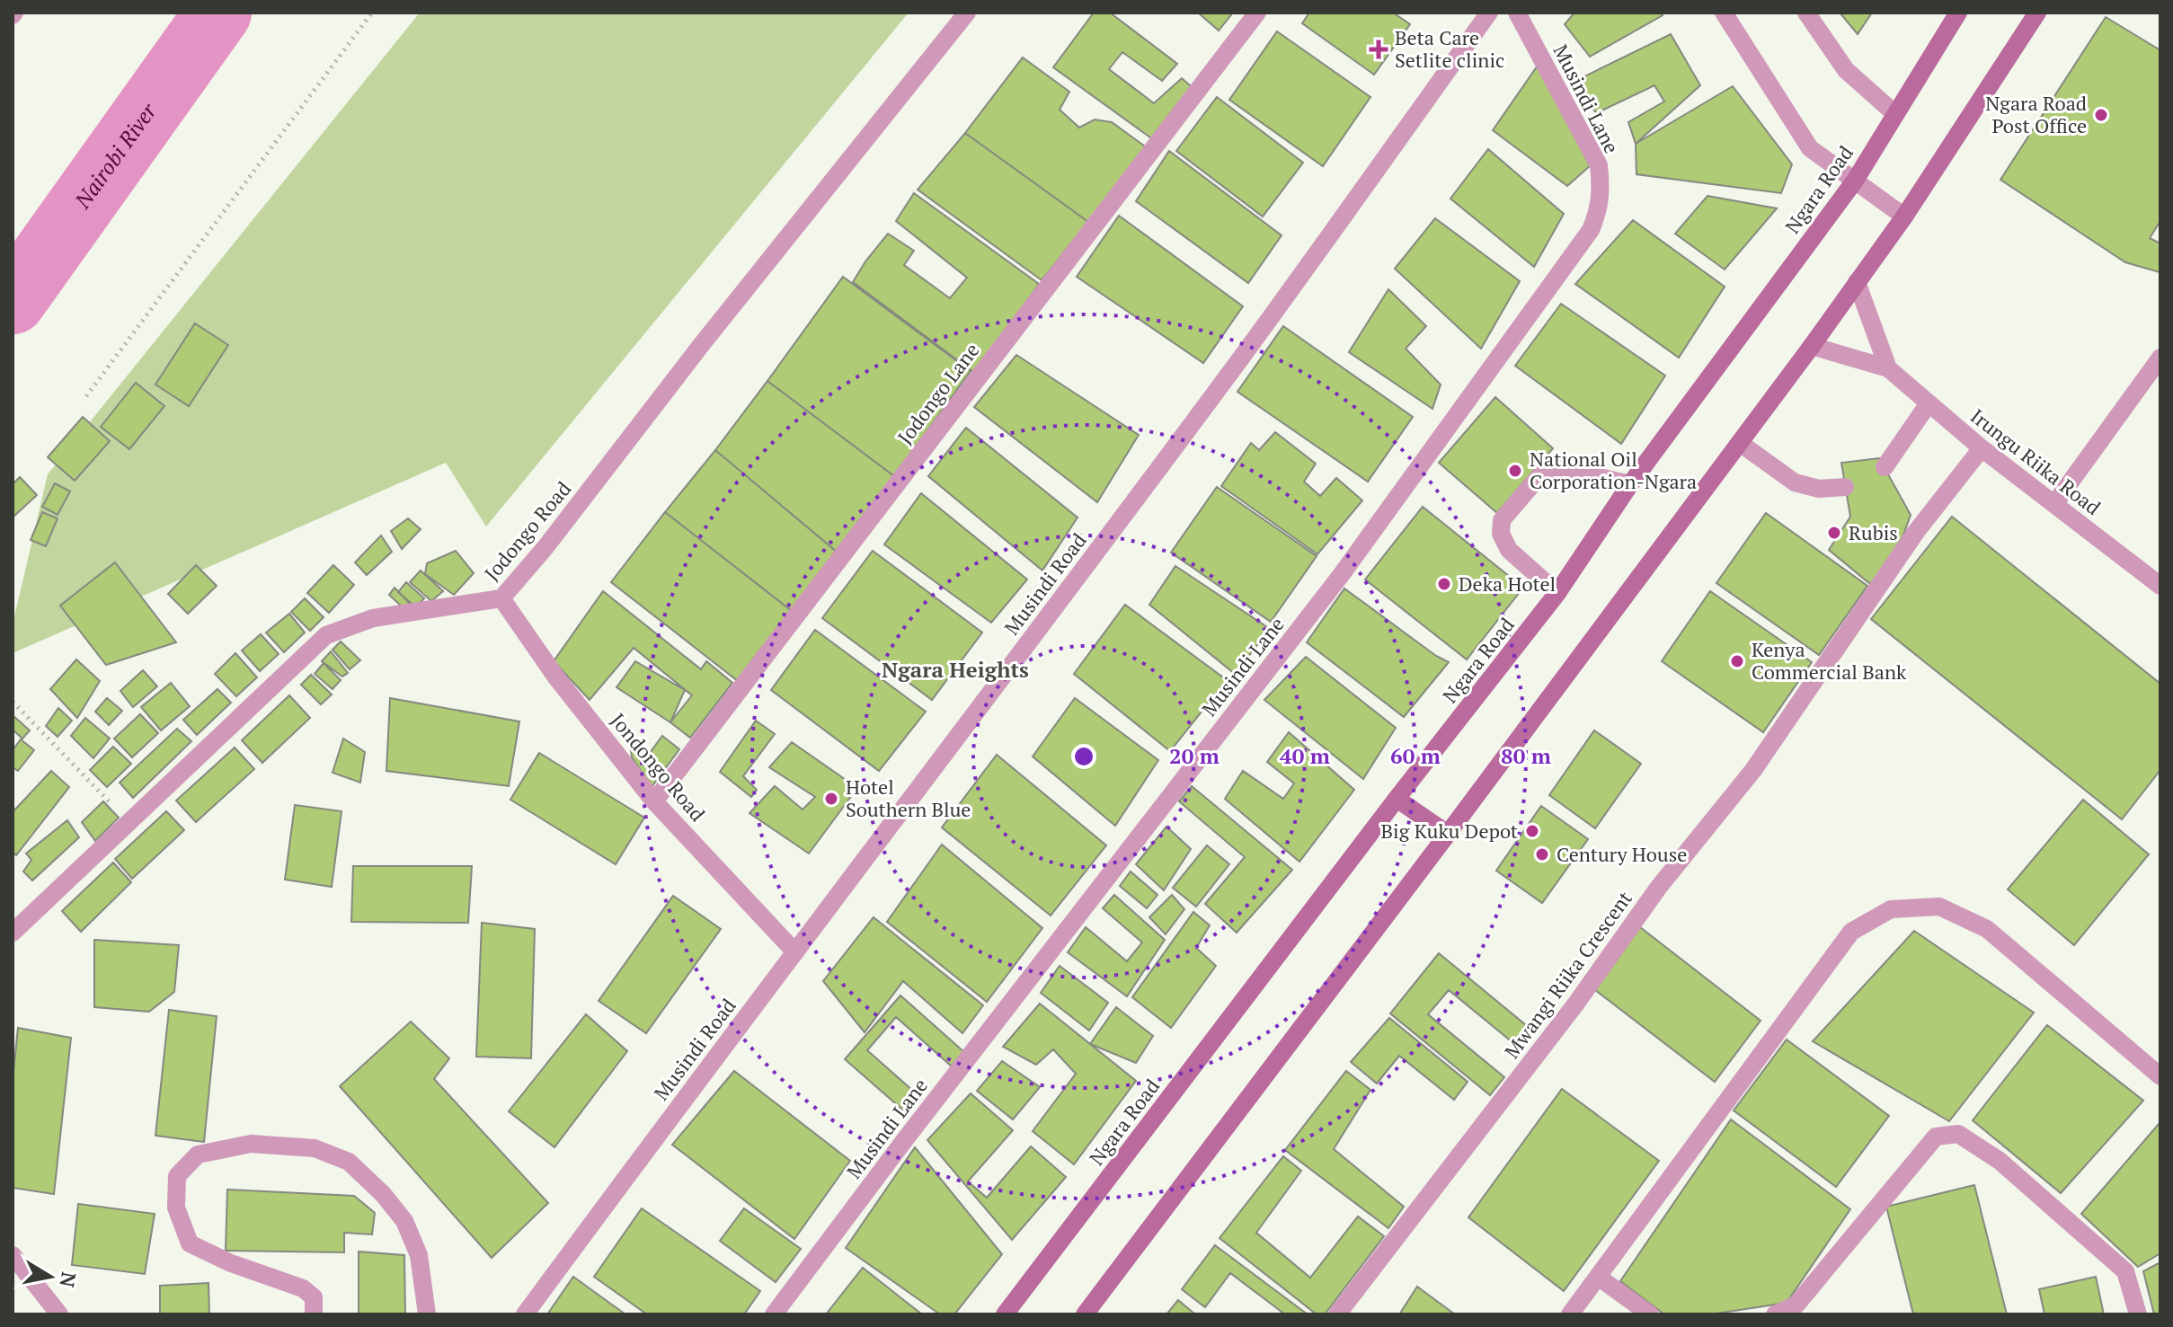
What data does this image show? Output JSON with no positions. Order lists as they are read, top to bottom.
{
  "streets": {
    "main road": ["Ngara Road"],
    "street": [
      "Musindi Lane",
      "Jodongo Lane",
      "Irungu Riika Road",
      "Jodongo Road",
      "Musindi Road",
      "Jondongo Road",
      "Mwangi Riika Crescent"
    ]
  },
  "crossings": [
    ["Jodongo Lane", "Jondongo Road"],
    ["Irungu Riika Road", "Mwangi Riika Crescent"],
    ["Jodongo Road", "Jondongo Road"],
    ["Musindi Road", "Jondongo Road"]
  ],
  "districts": ["Ngara Heights"],
  "water": ["Nairobi River"],
  "places": {
    "health": ["Beta Care Setlite clinic"],
    "other": [
      "Ngara Road Post Office",
      "National Oil Corporation-Ngara",
      "Rubis",
      "Deka Hotel",
      "Kenya Commercial Bank",
      "Hotel Southern Blue",
      "Big Kuku Depot",
      "Century House"
    ]
  },
  "north": "right",
  "rings": [
    "20 m",
    "40 m",
    "60 m",
    "80 m"
  ]
}
